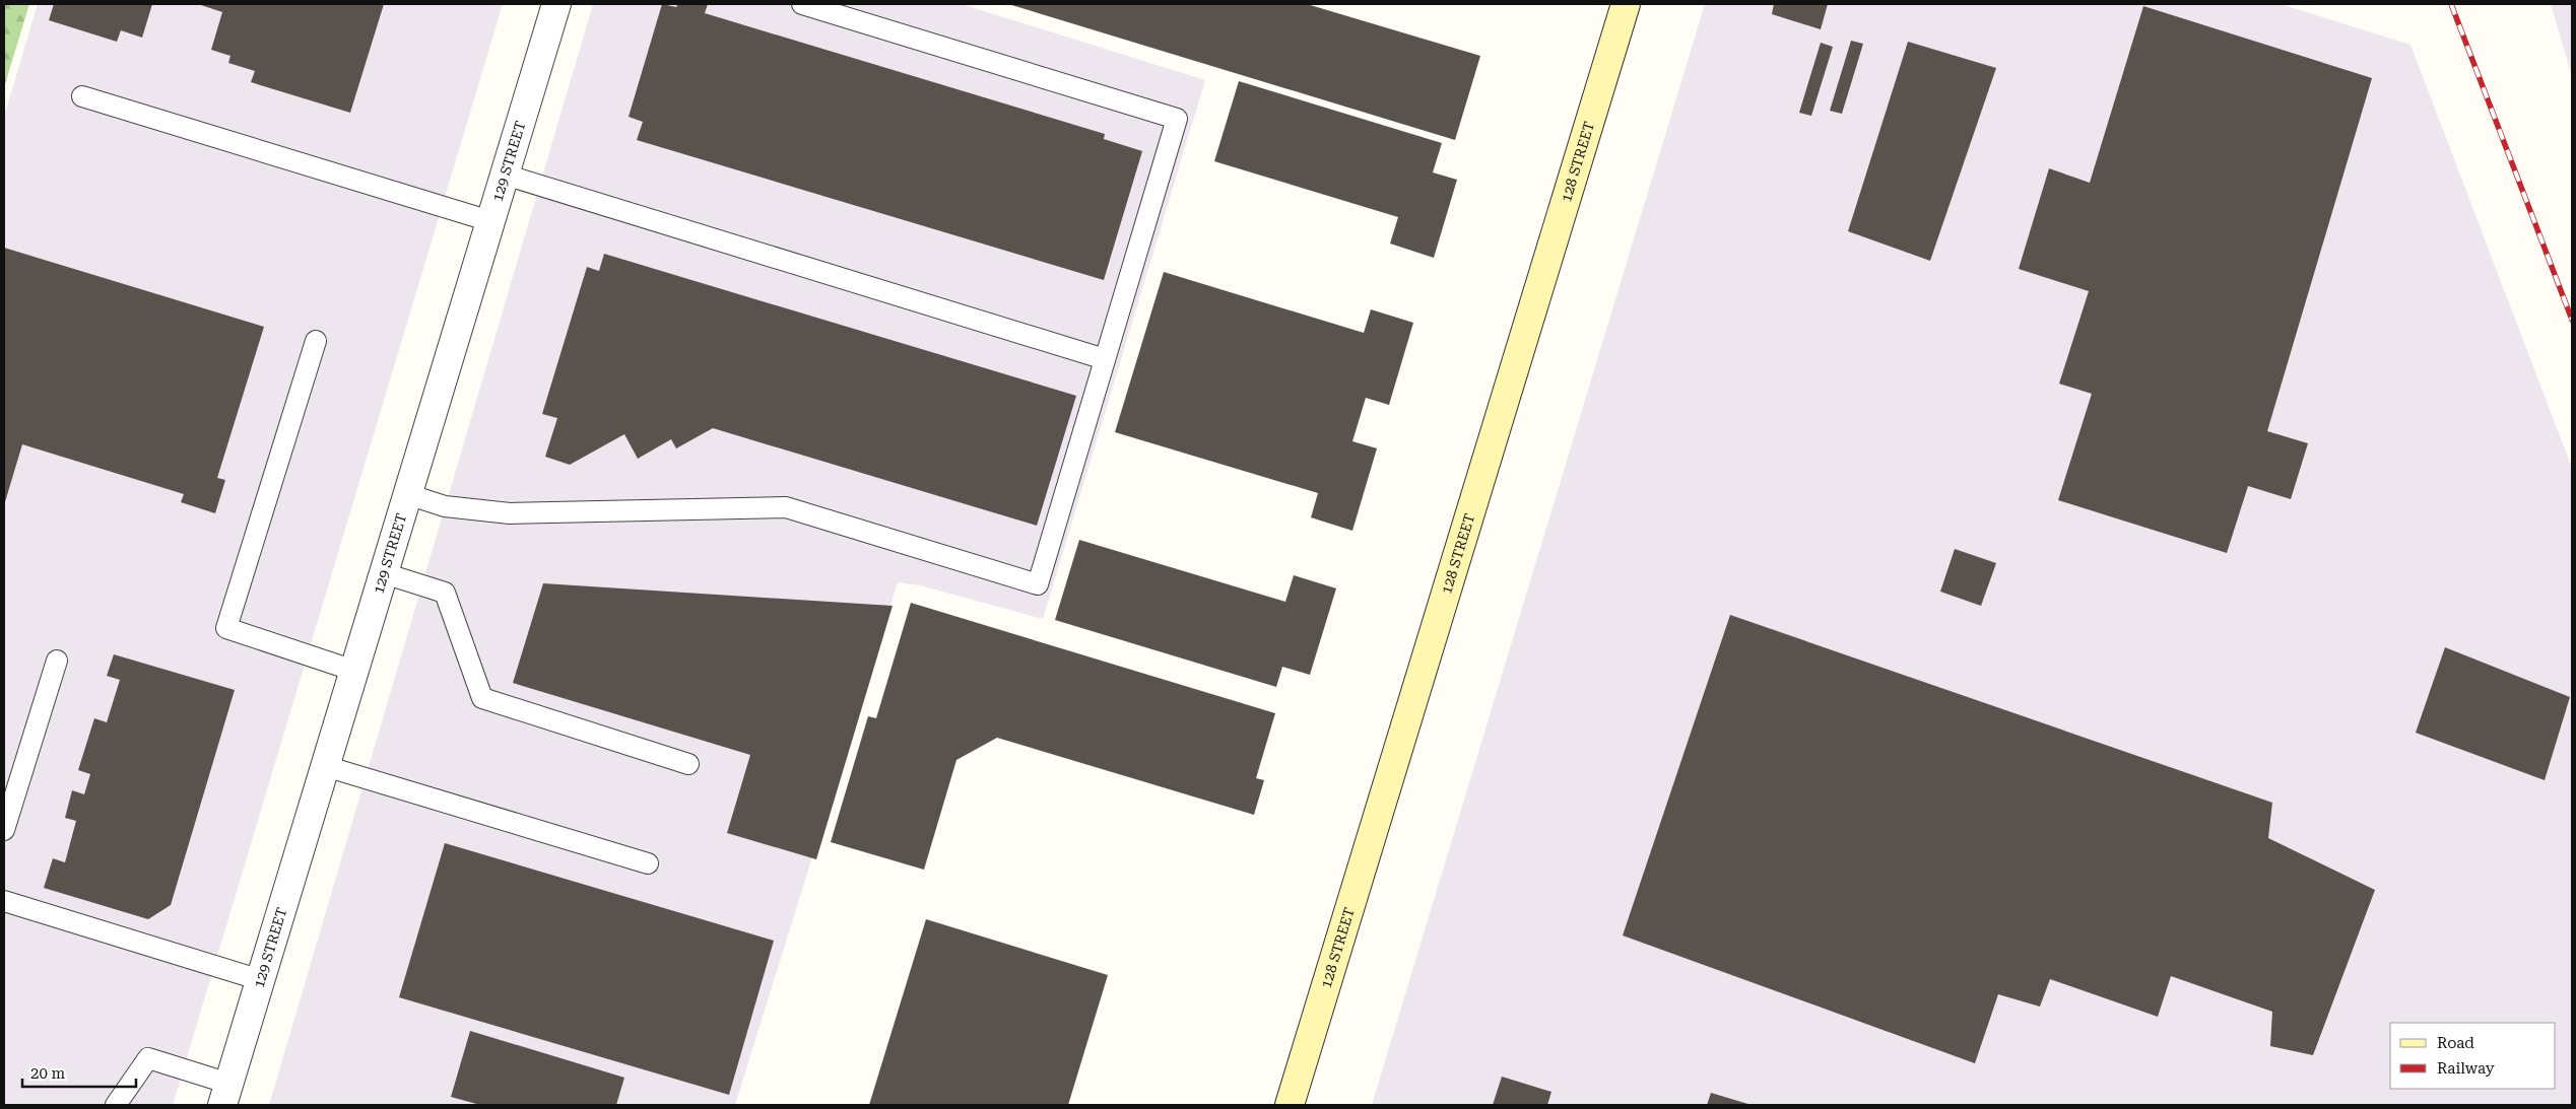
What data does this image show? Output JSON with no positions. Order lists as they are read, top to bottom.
{
  "streets": {
    "main road": ["128 STREET"],
    "street": ["129 STREET"]
  },
  "legend": ["Road", "Railway"],
  "scale_bar": "20 m"
}
